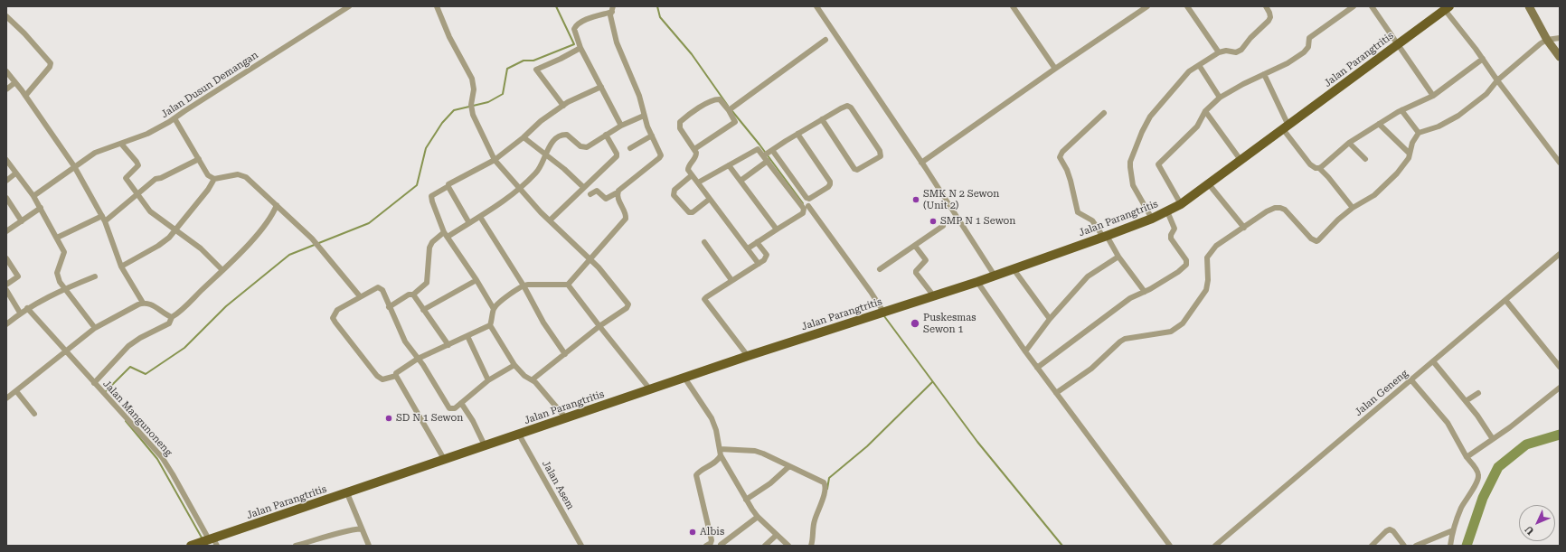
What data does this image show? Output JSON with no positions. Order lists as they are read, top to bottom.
{
  "streets": {
    "main road": ["Jalan Parangtritis"],
    "street": [
      "Jalan Dusun Demangan",
      "Jalan Geneng",
      "Jalan Mangunoneng",
      "Jalan Asem"
    ]
  },
  "crossings": [
    ["Jalan Parangtritis", "Jalan Mangunoneng"],
    ["Jalan Parangtritis", "Jalan Asem"]
  ],
  "places": [
    "SMK N 2 Sewon (Unit 2)",
    "SMP N 1 Sewon",
    "Puskesmas Sewon 1",
    "SD N 1 Sewon",
    "Albis"
  ],
  "north": "bottom left"
}
